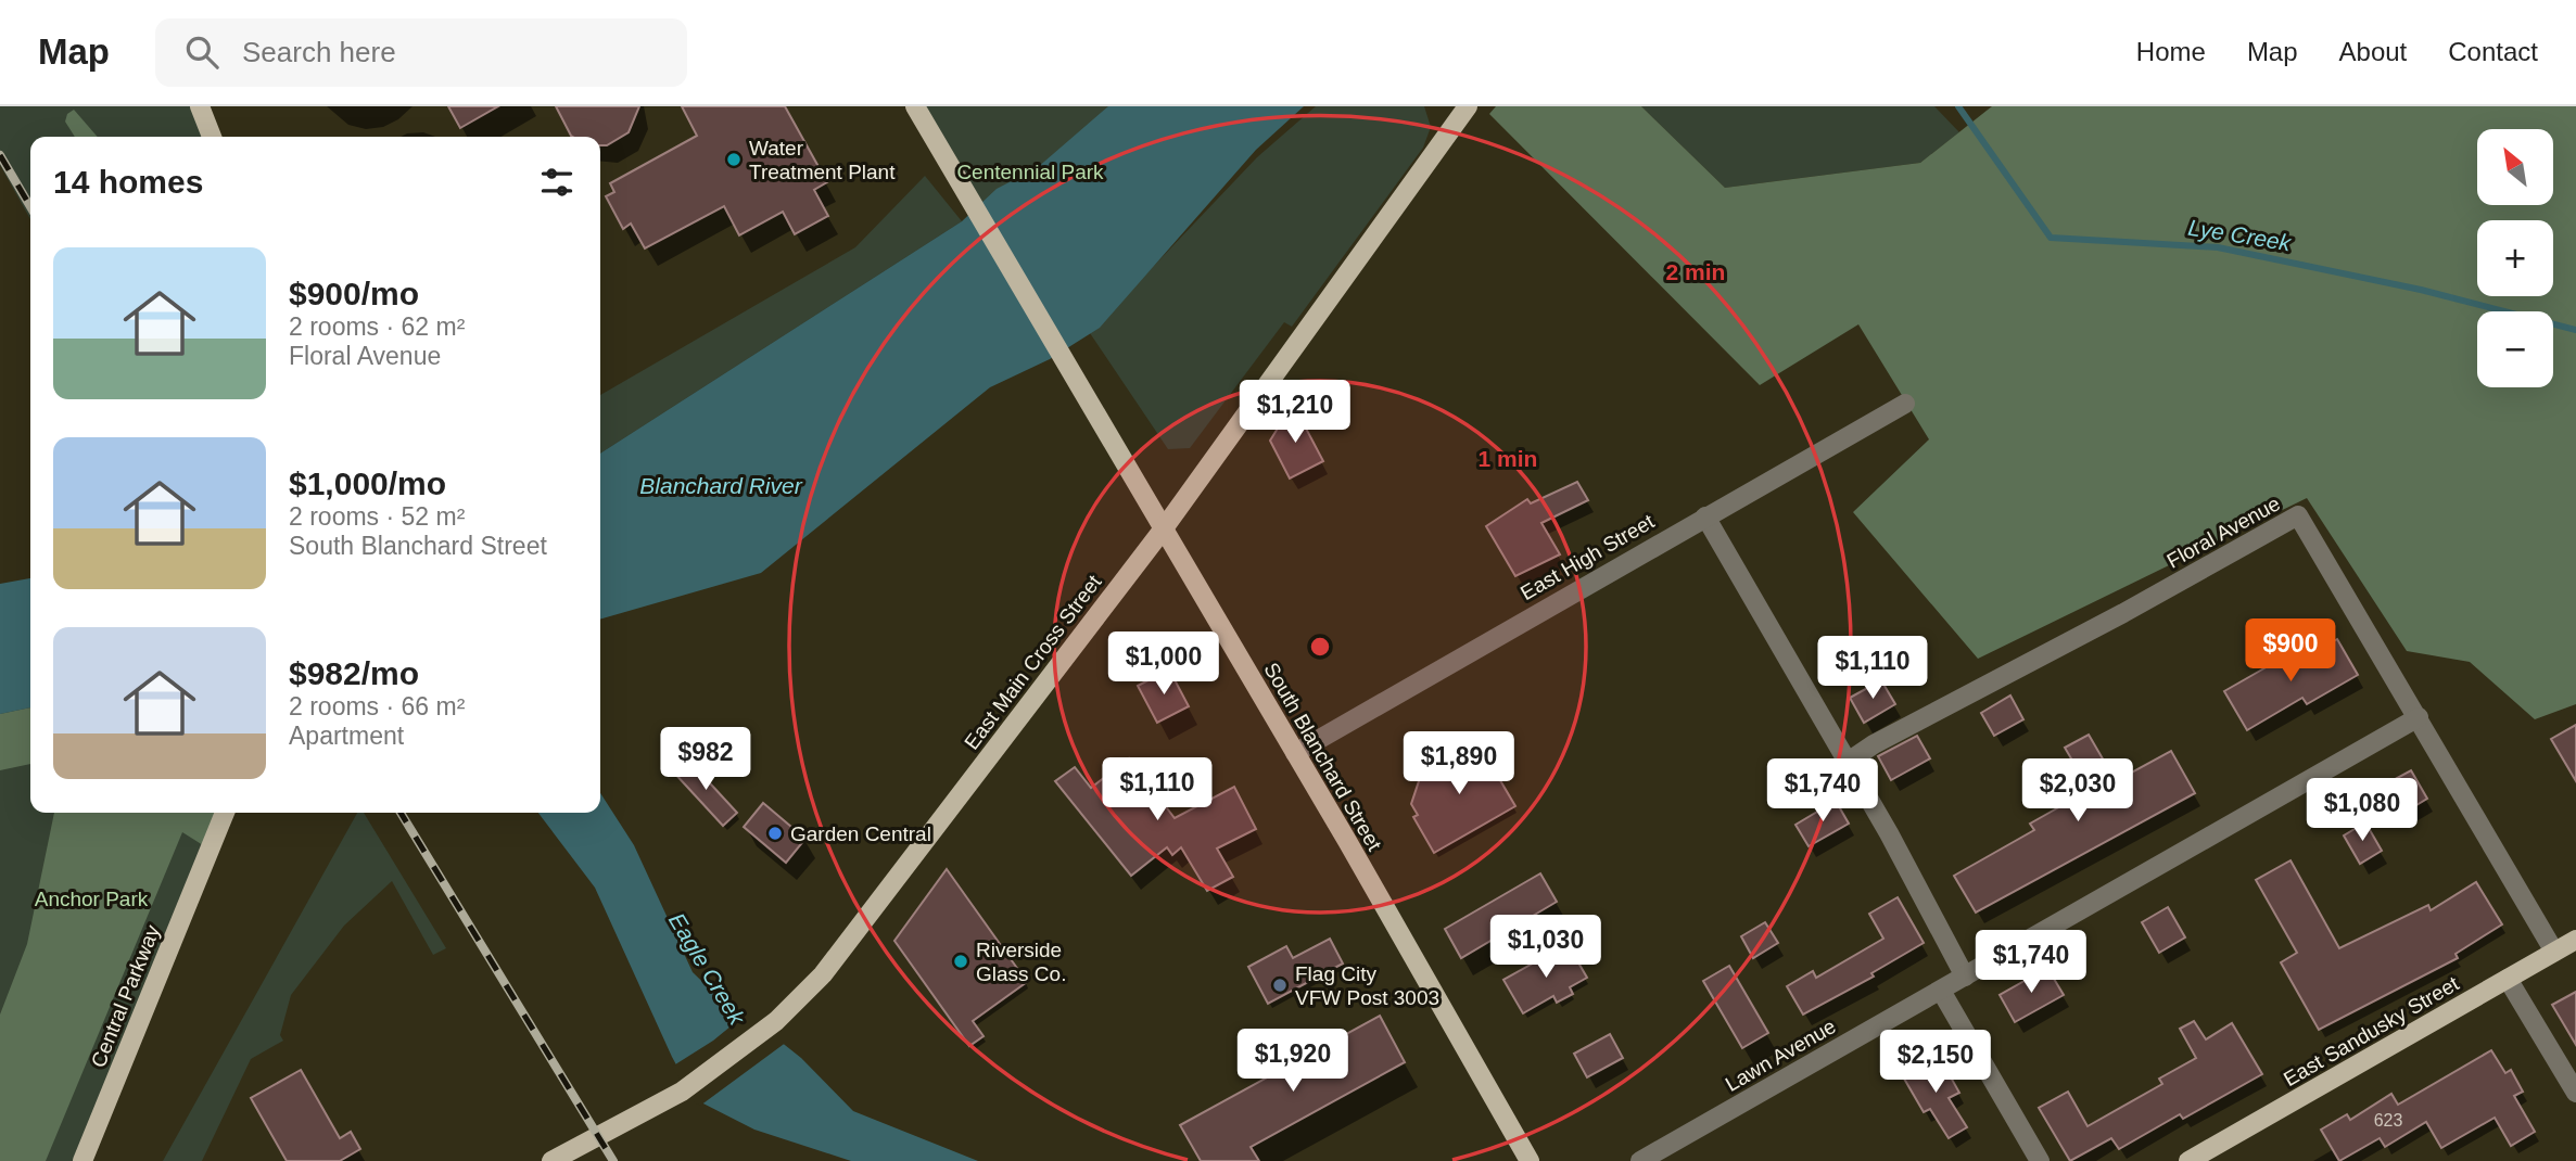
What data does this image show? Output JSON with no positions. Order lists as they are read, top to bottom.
{
  "streets": {
    "main road": [
      "East Main Cross Street",
      "South Blanchard Street",
      "Central Parkway",
      "East Sandusky Street"
    ],
    "street": ["Floral Avenue", "East High Street", "Lawn Avenue"]
  },
  "crossings": [
    ["Floral Avenue", "East Sandusky Street"],
    ["Floral Avenue", "Lawn Avenue"],
    ["East High Street", "South Blanchard Street"],
    ["East Main Cross Street", "South Blanchard Street"]
  ],
  "water": ["Lye Creek", "Blanchard River", "Eagle Creek"],
  "parks": ["Centennial Park", "Anchor Park"],
  "places": [
    "Water Treatment Plant",
    "Garden Central",
    "Riverside Glass Co.",
    "Flag City VFW Post 3003"
  ],
  "house_numbers": ["623"],
  "north": "top left",
  "page": {
    "header": "Map",
    "search": "Search here",
    "nav": [
      "Home",
      "Map",
      "About",
      "Contact"
    ],
    "map_buttons": ["+", "−"],
    "heading": "14 homes",
    "list": [
      {
        "name": "$900/mo",
        "note": "2 rooms · 62 m² · Floral Avenue"
      },
      {
        "name": "$1,000/mo",
        "note": "2 rooms · 52 m² · South Blanchard Street"
      },
      {
        "name": "$982/mo",
        "note": "2 rooms · 66 m² · Apartment"
      }
    ],
    "price": [
      "$1,210",
      "$900",
      "$1,000",
      "$1,110",
      "$982",
      "$1,890",
      "$1,110",
      "$1,740",
      "$2,030",
      "$1,080",
      "$1,030",
      "$1,740",
      "$1,920",
      "$2,150"
    ]
  },
  "rings": ["2 min", "1 min"]
}
